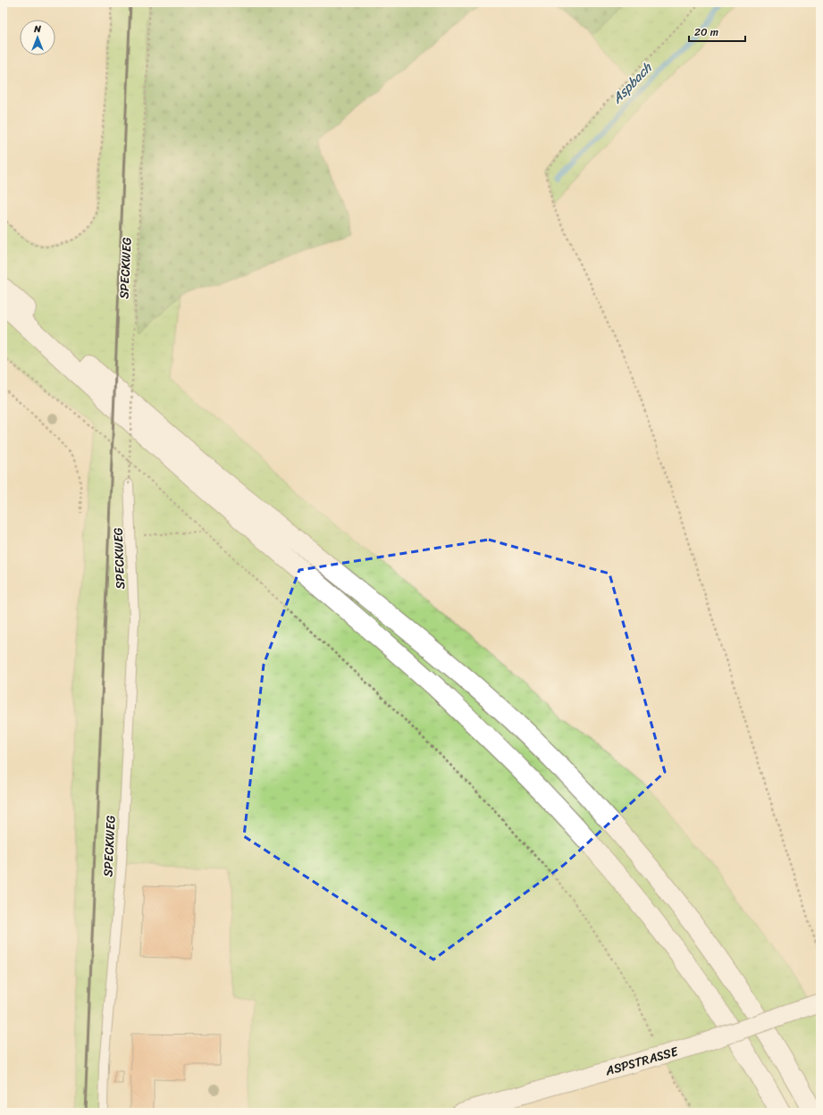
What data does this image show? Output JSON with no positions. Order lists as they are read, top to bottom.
{
  "streets": {
    "street": ["ASPSTRASSE"],
    "lane": ["SPECKWEG"]
  },
  "water": ["Aspbach"],
  "scale_bar": "20 m",
  "north": "top"
}
